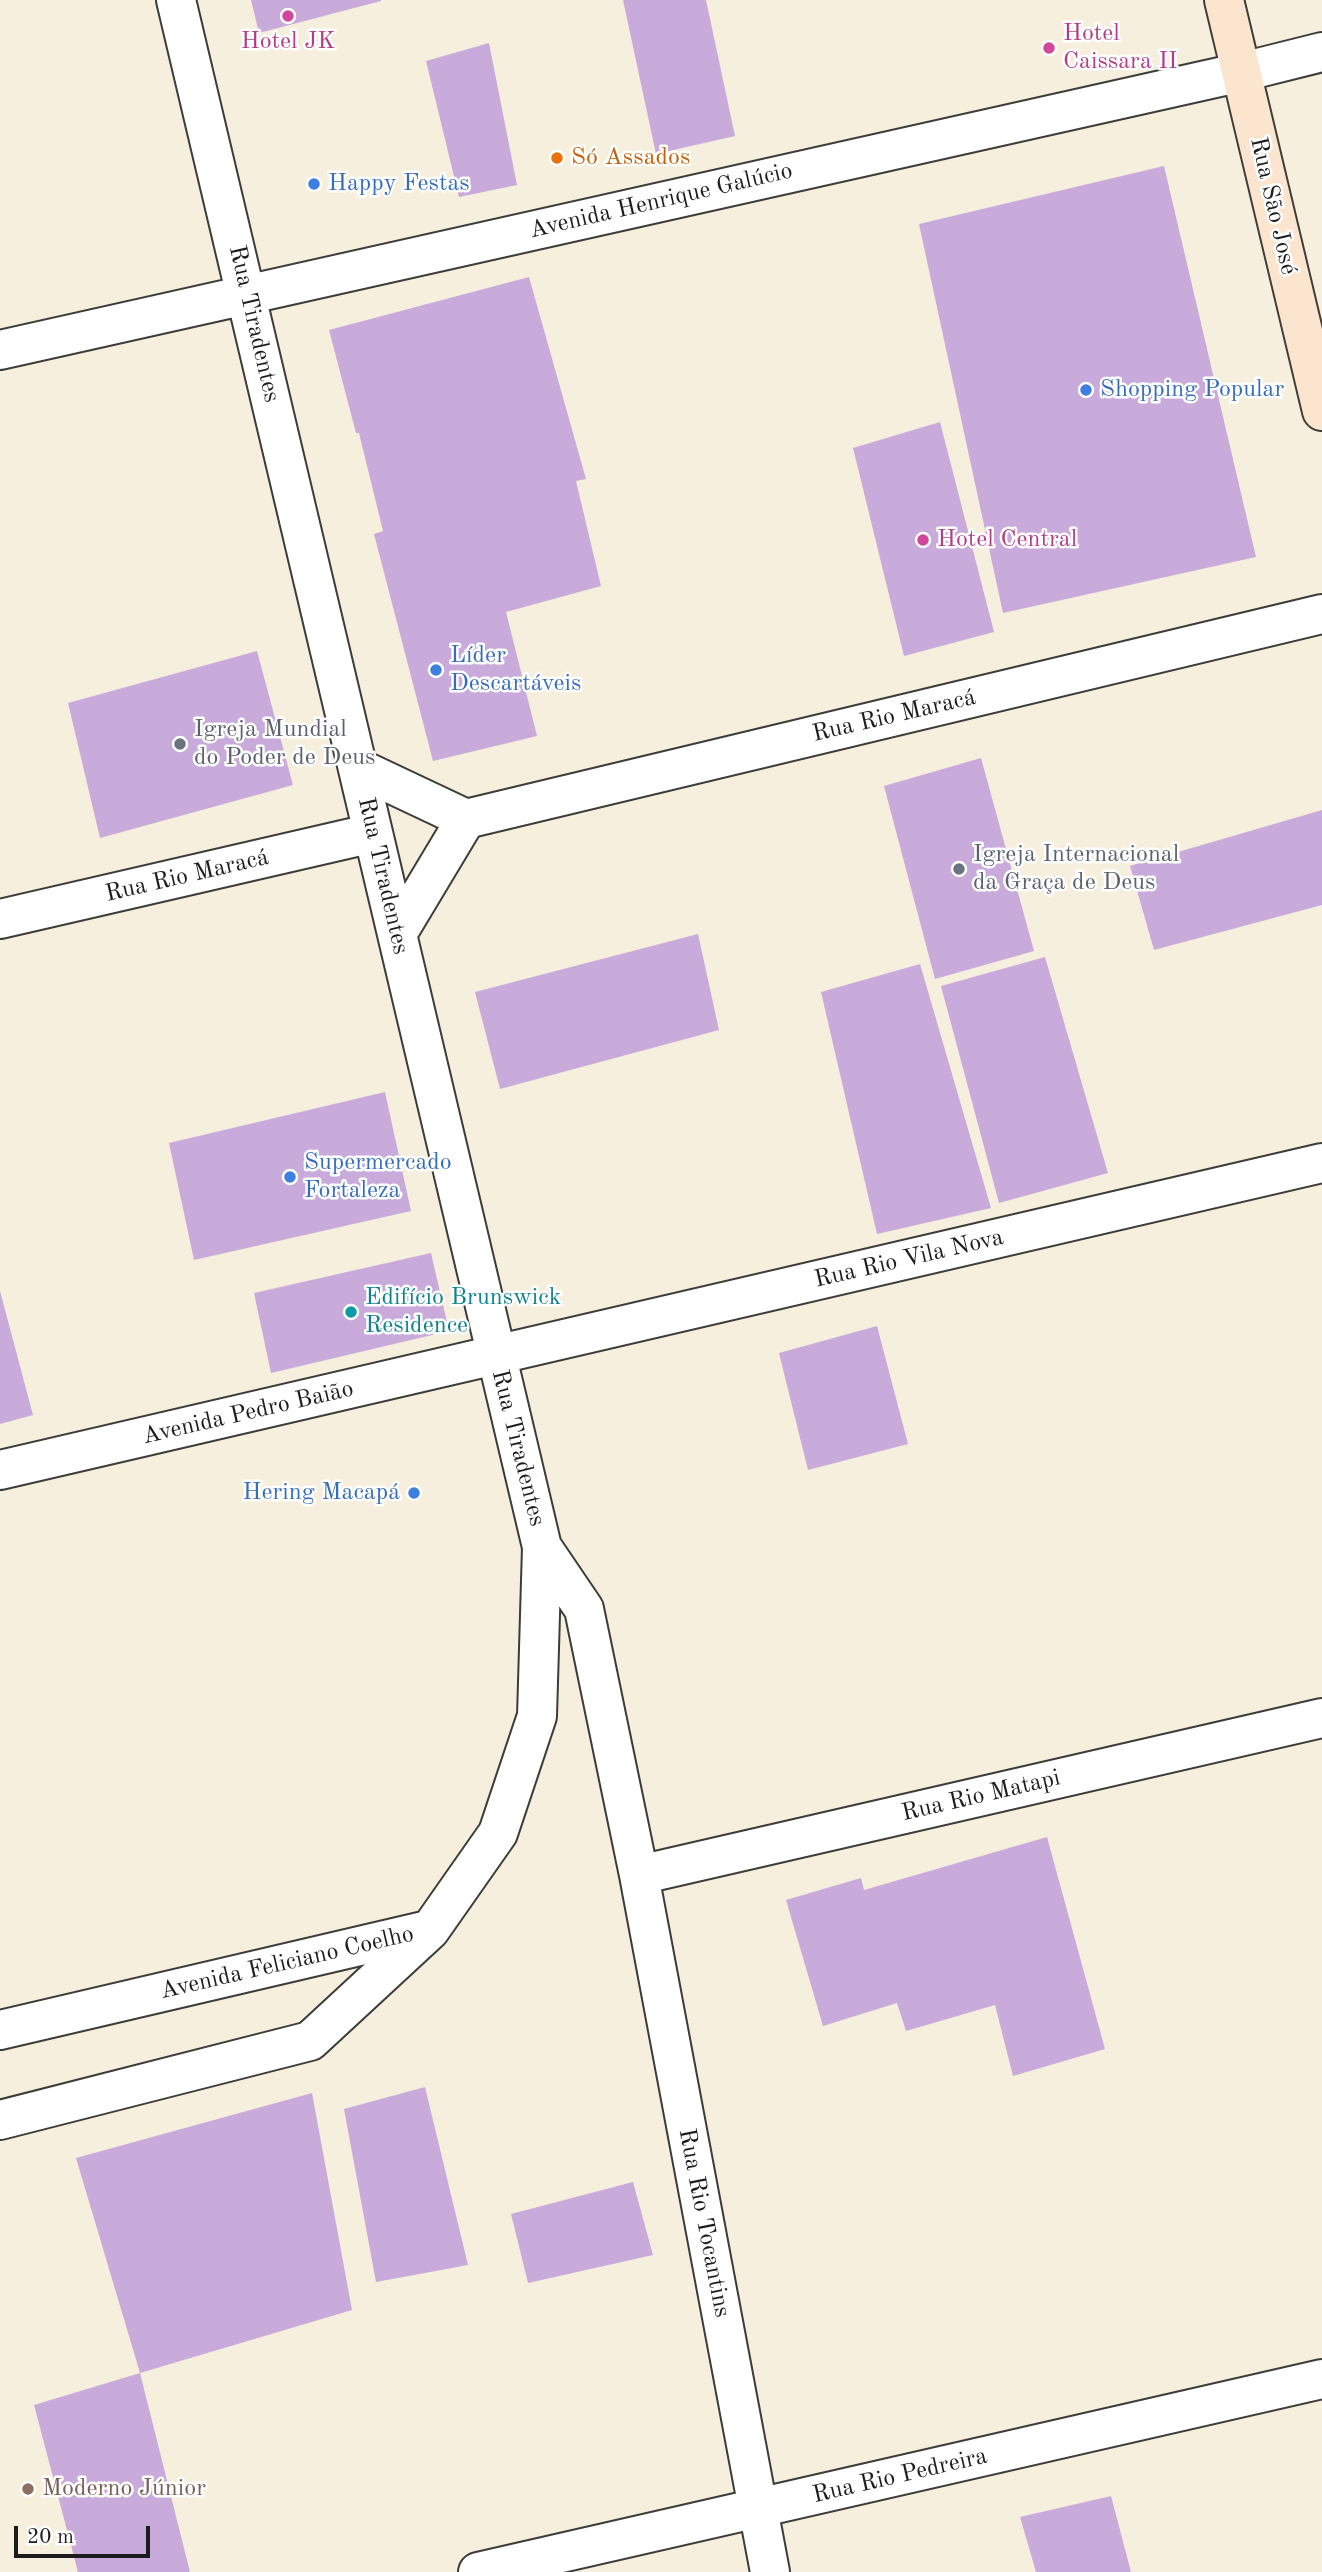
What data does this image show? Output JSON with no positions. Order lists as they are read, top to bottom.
{
  "streets": {
    "main road": ["Rua São José"],
    "street": [
      "Avenida Henrique Galúcio",
      "Rua Tiradentes",
      "Rua Rio Maracá",
      "Rua Rio Vila Nova",
      "Avenida Pedro Baião",
      "Rua Rio Matapi",
      "Avenida Feliciano Coelho",
      "Rua Rio Tocantins",
      "Rua Rio Pedreira"
    ]
  },
  "crossings": [
    ["Avenida Henrique Galúcio", "Rua São José"],
    ["Avenida Henrique Galúcio", "Rua Tiradentes"],
    ["Rua Tiradentes", "Rua Rio Maracá"],
    ["Rua Tiradentes", "Rua Rio Vila Nova"],
    ["Rua Tiradentes", "Avenida Pedro Baião"],
    ["Rua Tiradentes", "Rua Rio Matapi"],
    ["Rua Tiradentes", "Avenida Feliciano Coelho"],
    ["Rua Tiradentes", "Rua Rio Tocantins"],
    ["Rua Rio Vila Nova", "Avenida Pedro Baião"],
    ["Rua Rio Matapi", "Rua Rio Tocantins"],
    ["Rua Rio Tocantins", "Rua Rio Pedreira"]
  ],
  "places": [
    "Hotel JK",
    "Hotel Caissara II",
    "Só Assados",
    "Happy Festas",
    "Shopping Popular",
    "Hotel Central",
    "Líder Descartáveis",
    "Igreja Mundial do Poder de Deus",
    "Igreja Internacional da Graça de Deus",
    "Supermercado Fortaleza",
    "Edifício Brunswick Residence",
    "Hering Macapá",
    "Moderno Júnior"
  ],
  "scale_bar": "20 m"
}
